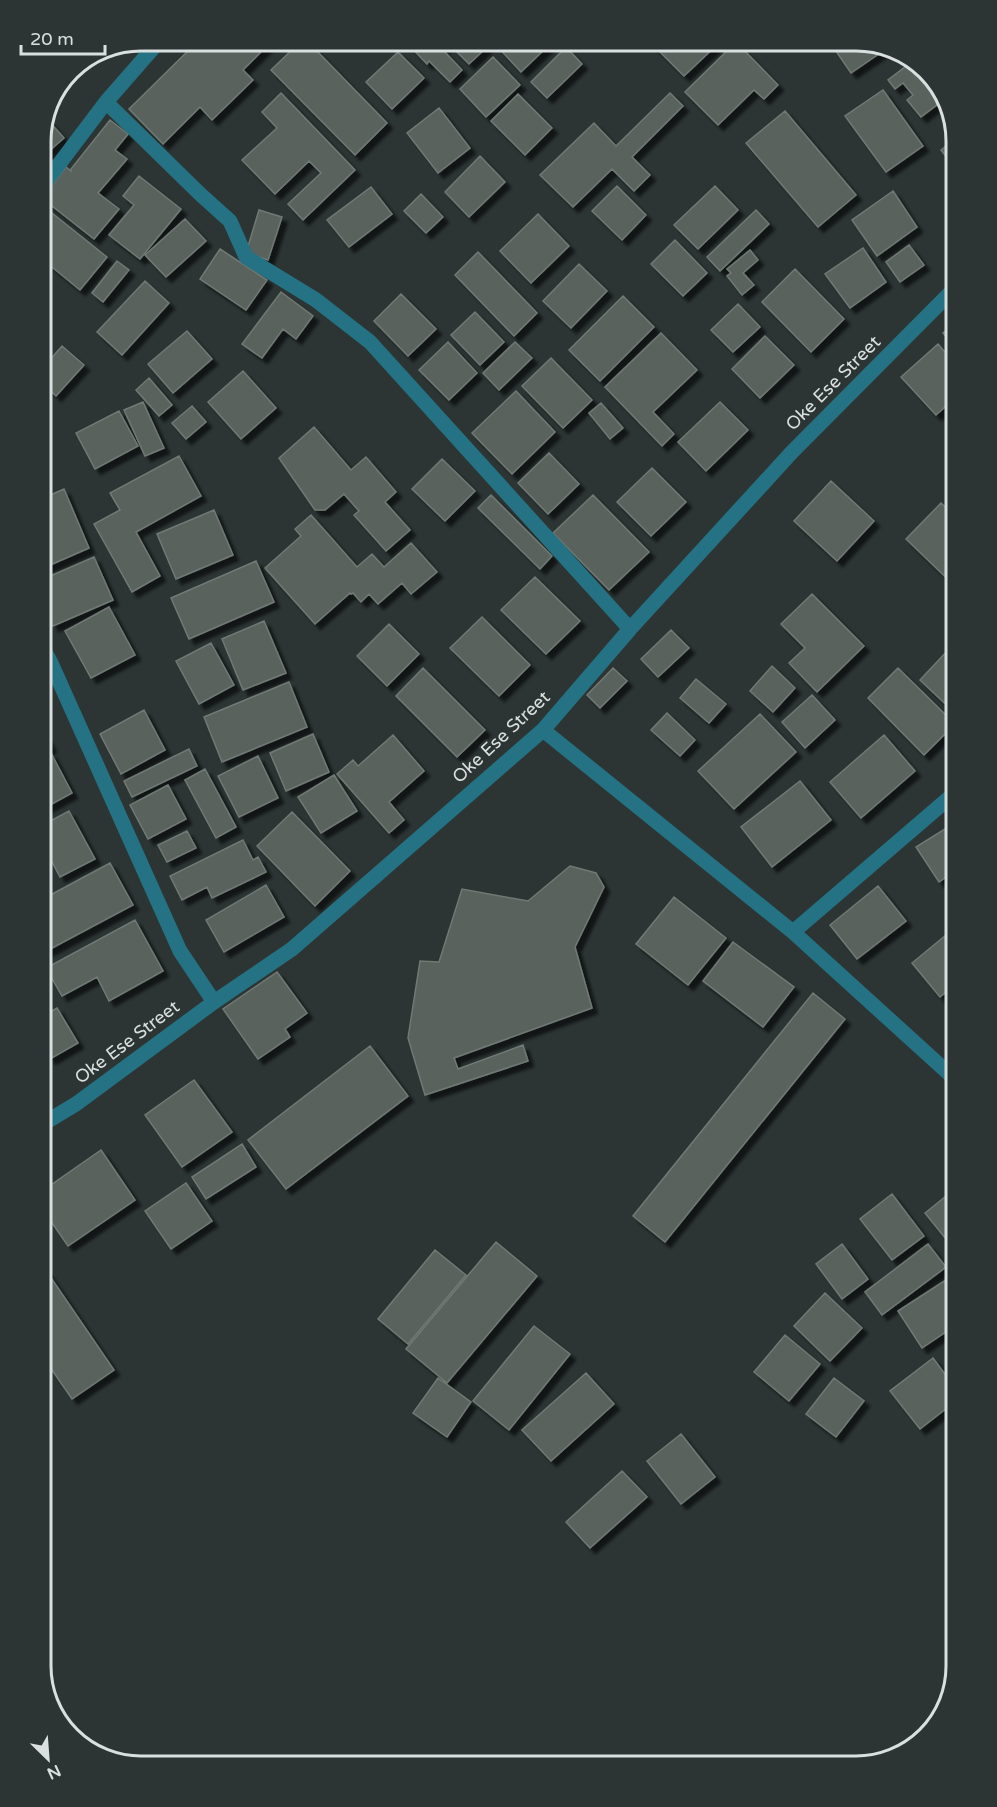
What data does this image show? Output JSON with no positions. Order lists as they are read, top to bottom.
{
  "streets": {
    "street": ["Oke Ese Street"]
  },
  "scale_bar": "20 m",
  "north": "bottom right"
}
